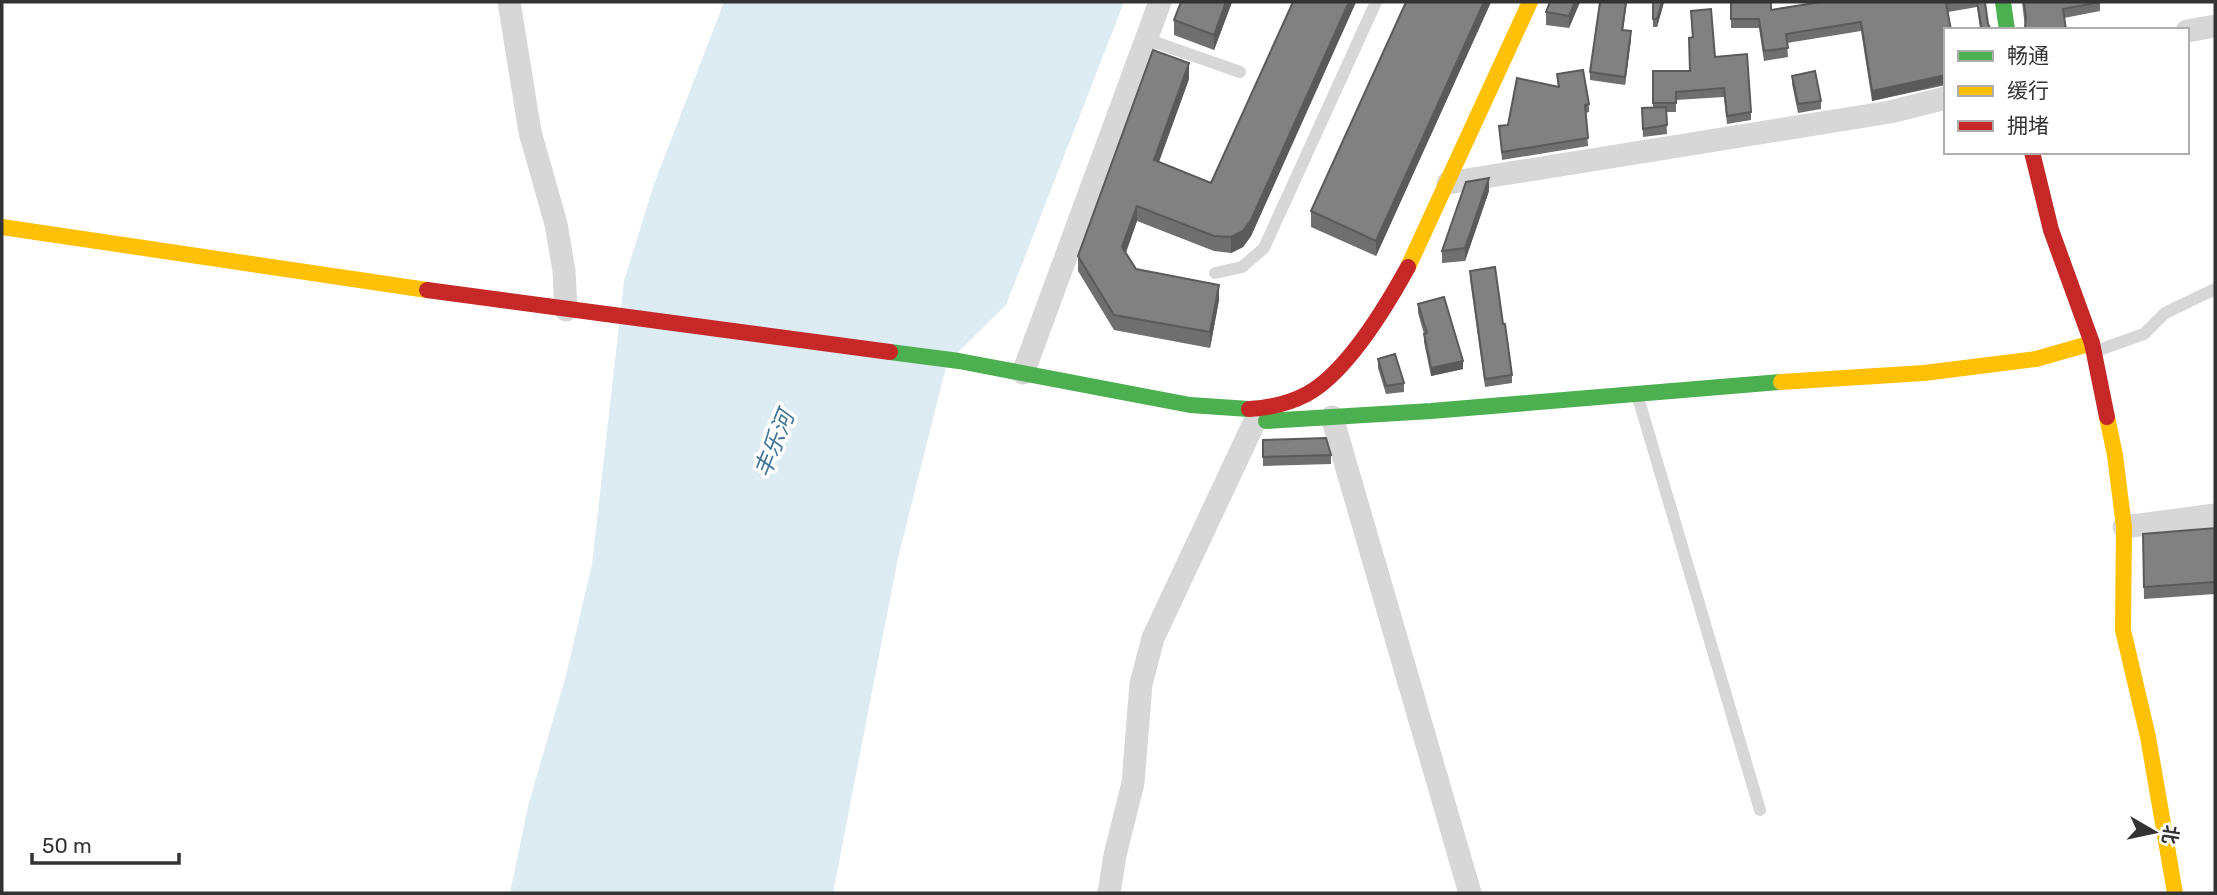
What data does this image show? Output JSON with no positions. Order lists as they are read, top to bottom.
{
  "water": ["丰乐河"],
  "legend": ["畅通", "缓行", "拥堵"],
  "scale_bar": "50 m",
  "north": "right"
}
